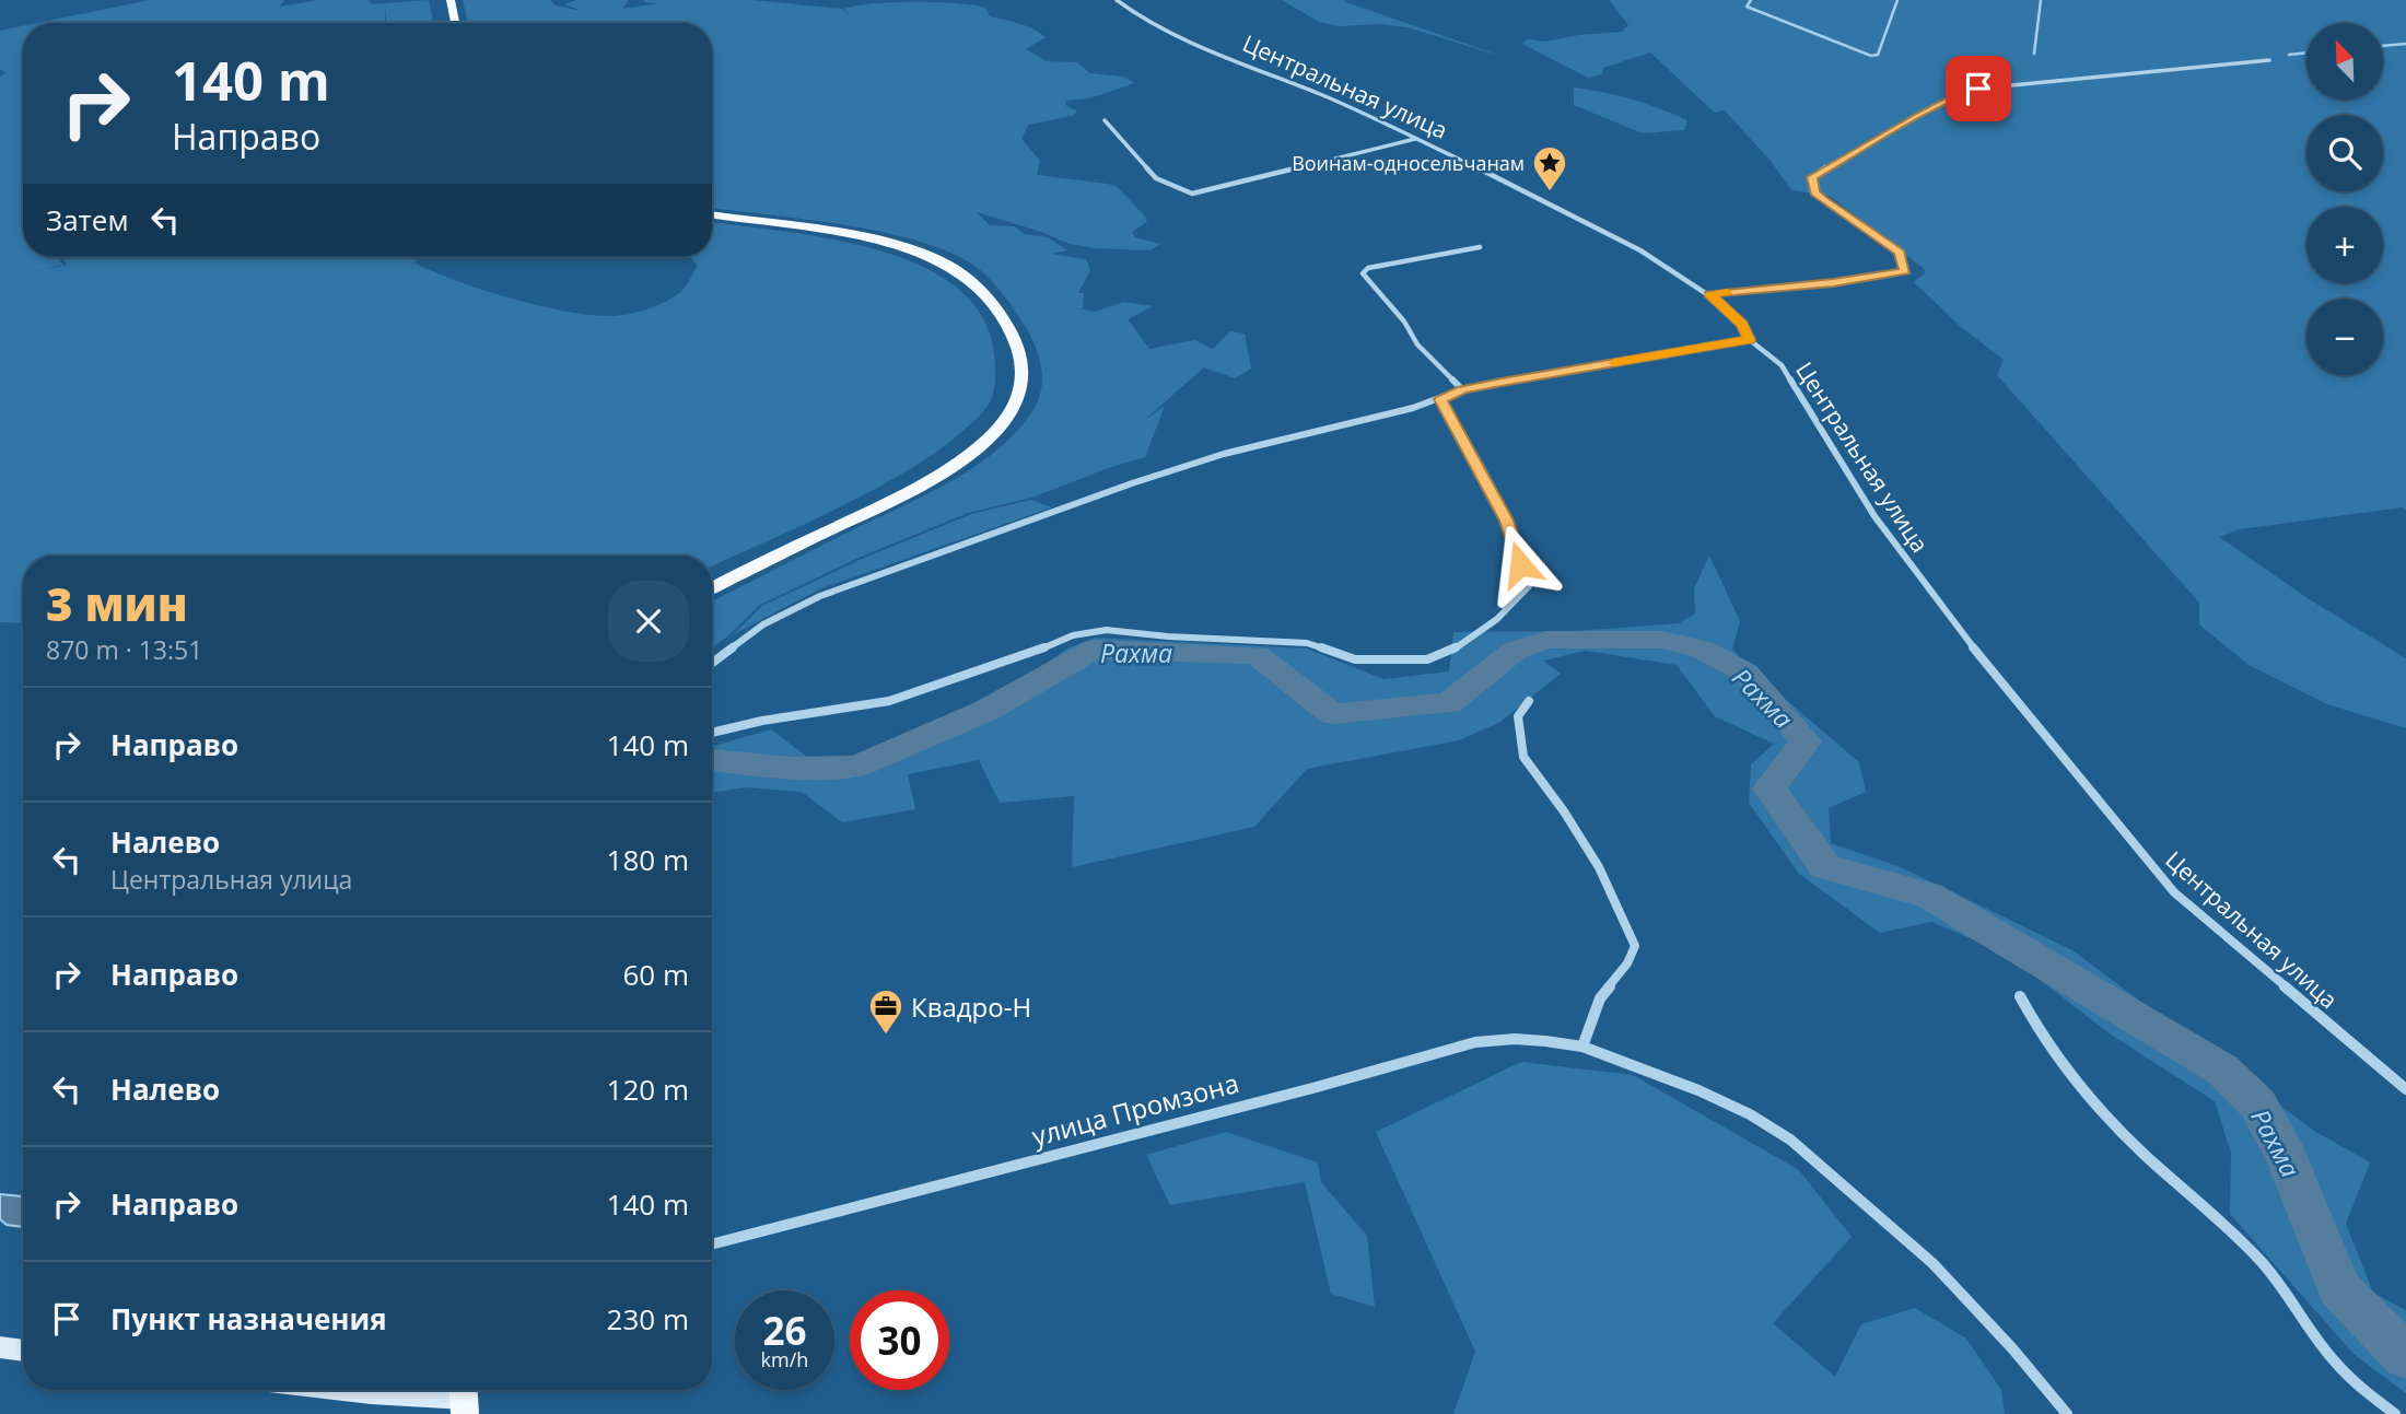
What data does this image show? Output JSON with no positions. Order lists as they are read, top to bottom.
{
  "streets": {
    "street": ["Центральная улица", "улица Промзона"]
  },
  "water": ["Рахма"],
  "places": {
    "place": ["Воинам-односельчанам"],
    "office": ["Квадро-Н"]
  },
  "north": "top left",
  "page": {
    "map_buttons": ["+", "−"],
    "turn": ["140 m", "Направо"],
    "then": "Затем",
    "heading": ["3 мин", "870 m · 13:51"],
    "list": [
      {
        "name": "Направо",
        "value": "140 m"
      },
      {
        "name": "Налево",
        "note": "Центральная улица",
        "value": "180 m"
      },
      {
        "name": "Направо",
        "value": "60 m"
      },
      {
        "name": "Налево",
        "value": "120 m"
      },
      {
        "name": "Направо",
        "value": "140 m"
      },
      {
        "name": "Пункт назначения",
        "value": "230 m"
      }
    ],
    "speed": "26 km/h",
    "limit": "30"
  }
}
